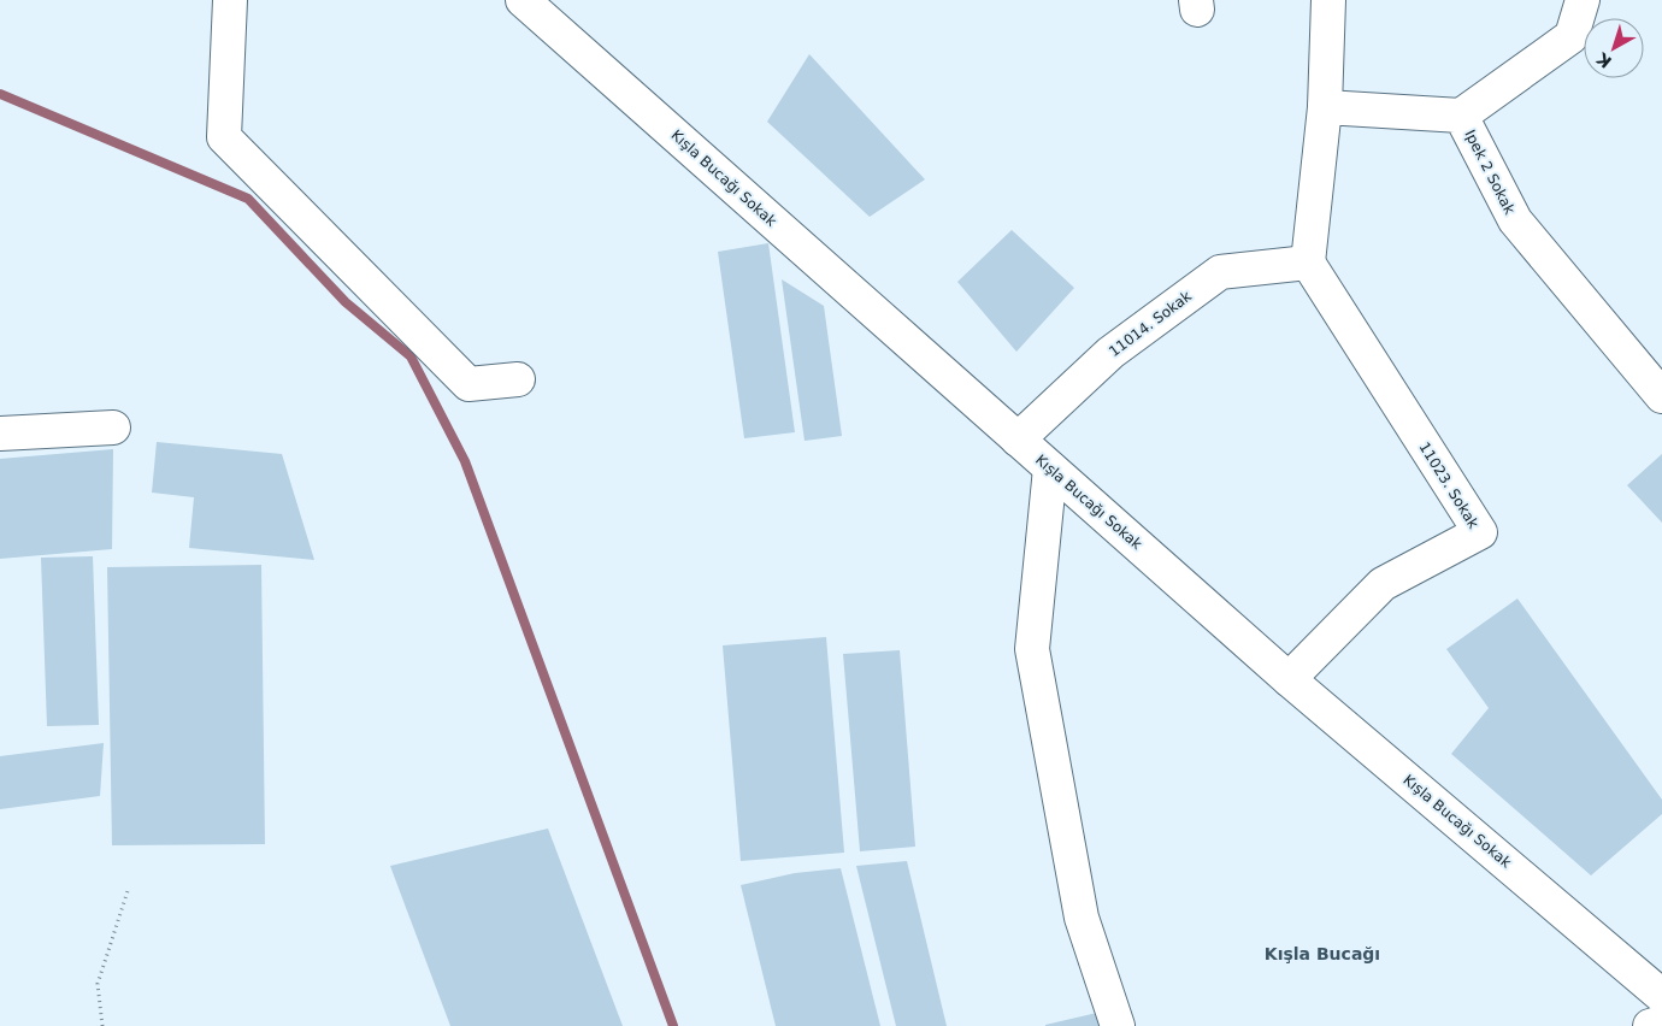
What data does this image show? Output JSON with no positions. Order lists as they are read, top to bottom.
{
  "streets": {
    "street": [
      "Ipek 2 Sokak",
      "Kışla Bucağı Sokak",
      "11014. Sokak",
      "11023. Sokak"
    ]
  },
  "crossings": [
    ["Kışla Bucağı Sokak", "11014. Sokak"],
    ["Kışla Bucağı Sokak", "11023. Sokak"],
    ["11014. Sokak", "11023. Sokak"]
  ],
  "districts": ["Kışla Bucağı"],
  "north": "bottom left"
}
